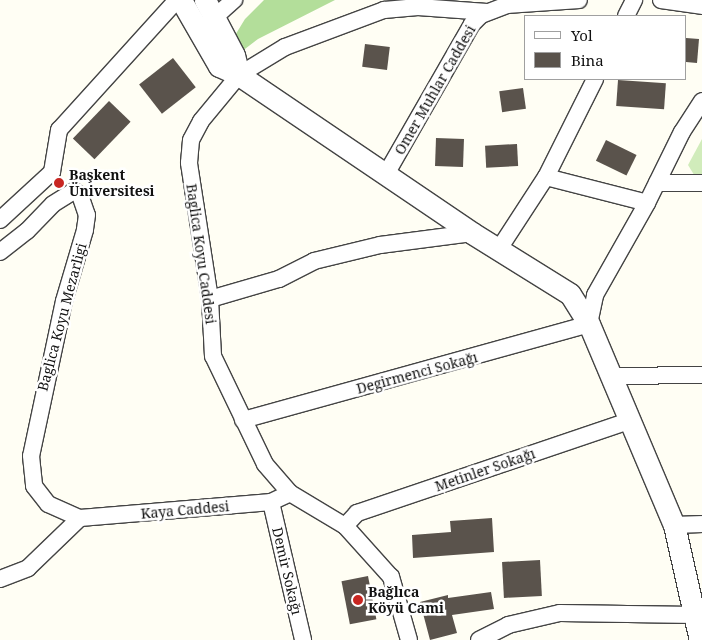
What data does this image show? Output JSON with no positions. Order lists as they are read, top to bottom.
{
  "streets": {
    "street": [
      "Omer Muhlar Caddesi",
      "Baglica Koyu Caddesi",
      "Baglica Koyu Mezarligi",
      "Degirmenci Sokağı",
      "Metinler Sokağı",
      "Kaya Caddesi",
      "Demir Sokağı"
    ]
  },
  "crossings": [
    ["Omer Muhlar Caddesi", "Baglica Koyu Caddesi"],
    ["Baglica Koyu Caddesi", "Degirmenci Sokağı"],
    ["Baglica Koyu Caddesi", "Metinler Sokağı"],
    ["Baglica Koyu Caddesi", "Kaya Caddesi"],
    ["Baglica Koyu Mezarligi", "Kaya Caddesi"],
    ["Kaya Caddesi", "Demir Sokağı"]
  ],
  "places": ["Başkent Üniversitesi", "Bağlıca Köyü Cami"],
  "legend": ["Yol", "Bina"]
}
